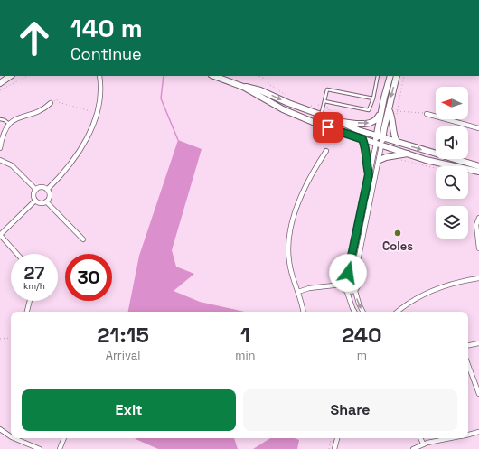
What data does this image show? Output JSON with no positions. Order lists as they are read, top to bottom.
{
  "places": ["Coles"],
  "north": "left",
  "page": {
    "turn": ["140 m", "Continue"],
    "speed": "27 km/h",
    "limit": "30",
    "eta": [
      "21:15",
      "Arrival",
      "1",
      "min",
      "240",
      "m"
    ],
    "buttons": ["Exit", "Share"]
  }
}
